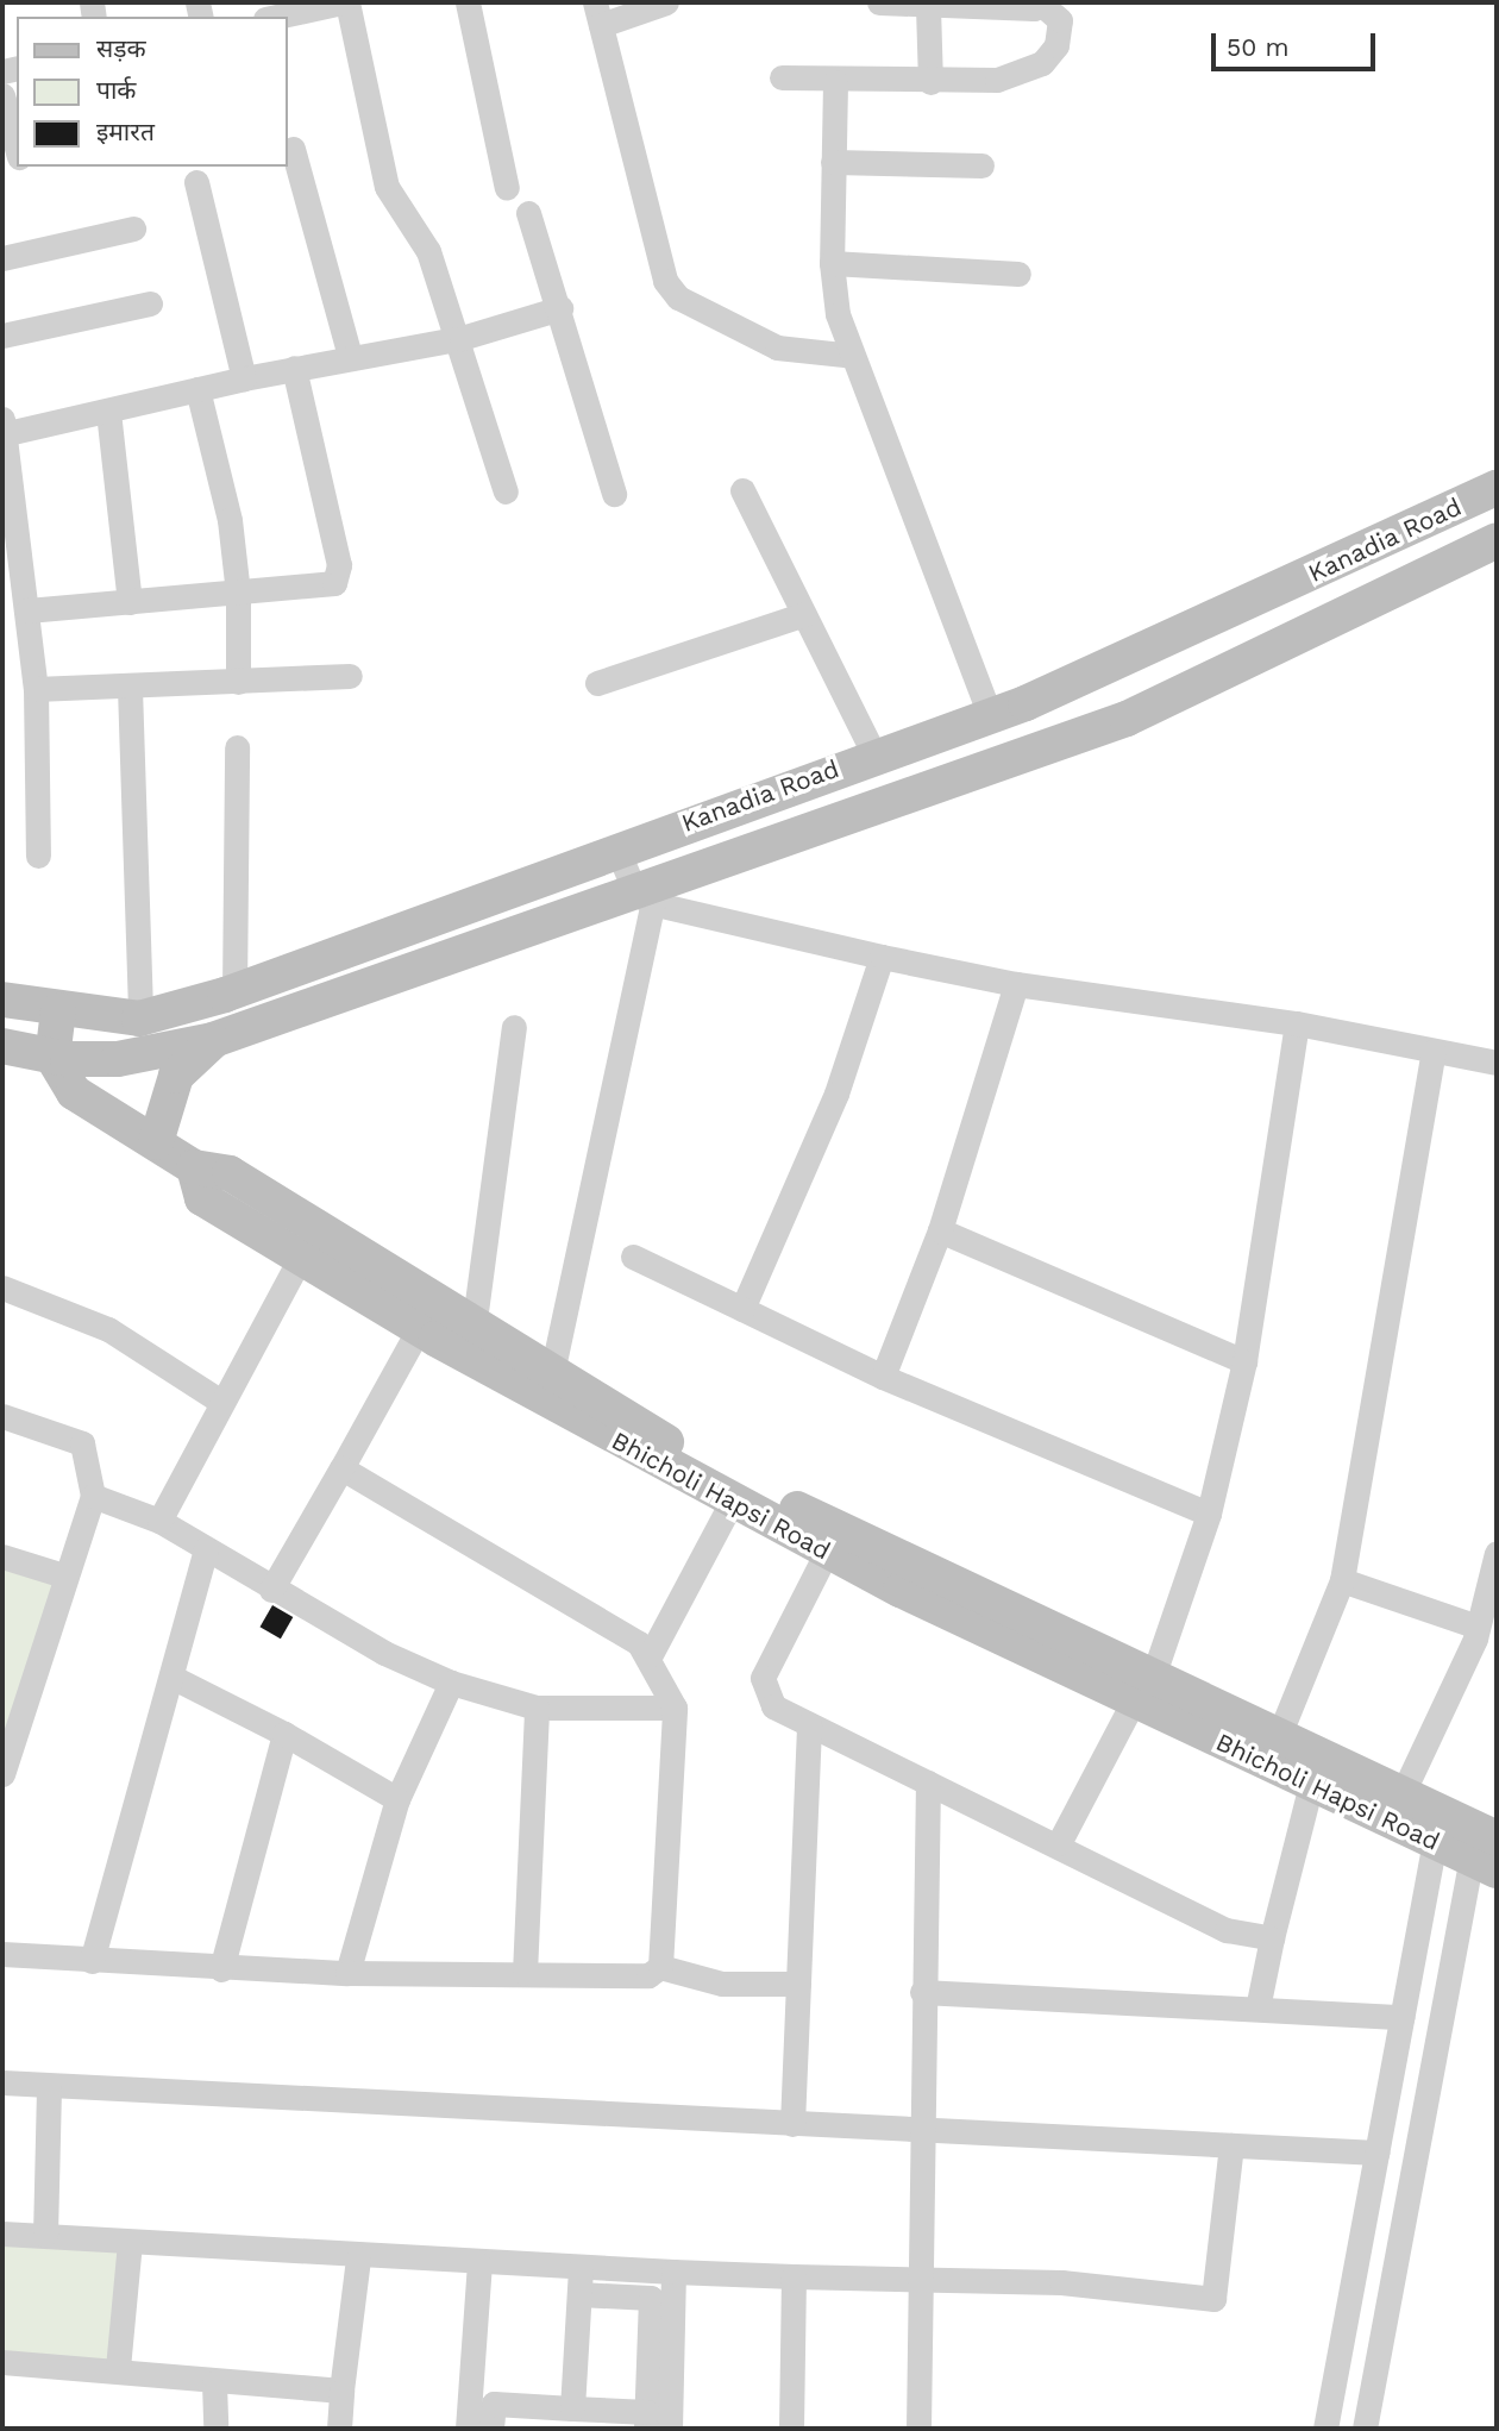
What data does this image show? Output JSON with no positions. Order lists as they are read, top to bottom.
{
  "streets": {
    "main road": ["Kanadia Road", "Bhicholi Hapsi Road"]
  },
  "legend": ["सड़क", "पार्क", "इमारत"],
  "scale_bar": "50 m"
}
